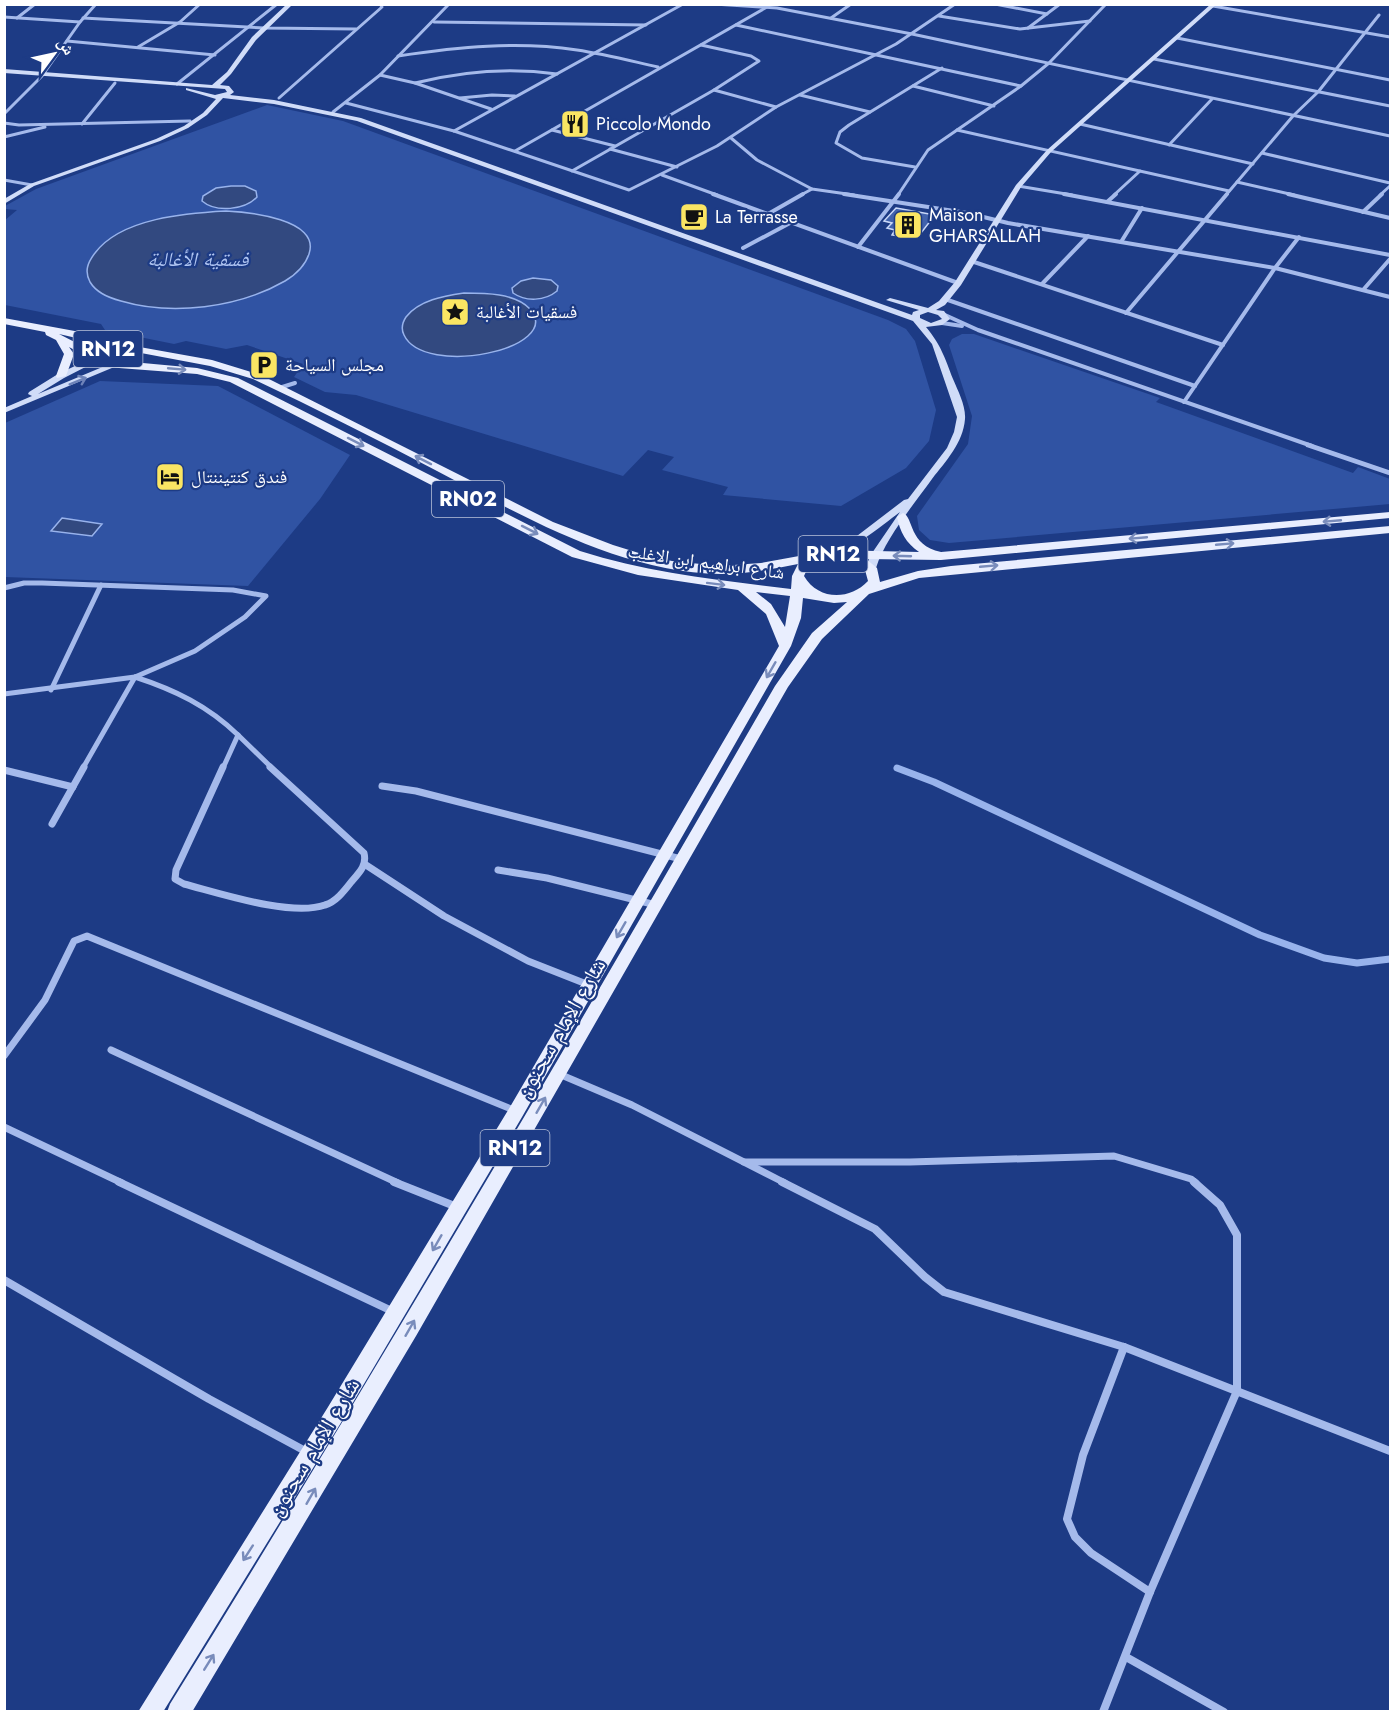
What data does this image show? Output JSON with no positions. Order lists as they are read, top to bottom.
{
  "streets": {
    "main road": [
      "RN12",
      "RN02",
      "شارع ابراهيم ابن الاغلب",
      "شارع الإمام سحنون"
    ]
  },
  "crossings": [
    ["RN12", "شارع ابراهيم ابن الاغلب"],
    ["RN12", "شارع الإمام سحنون"],
    ["شارع ابراهيم ابن الاغلب", "شارع الإمام سحنون"]
  ],
  "water": ["فسقية الأغالبة"],
  "places": {
    "restaurant": ["Piccolo Mondo"],
    "cafe": ["La Terrasse"],
    "building": ["Maison GHARSALLAH"],
    "place": ["فسقيات الأغالبة"],
    "parking": ["مجلس السياحة"],
    "hotel": ["فندق كنتيننتال"]
  },
  "north": "top right"
}
